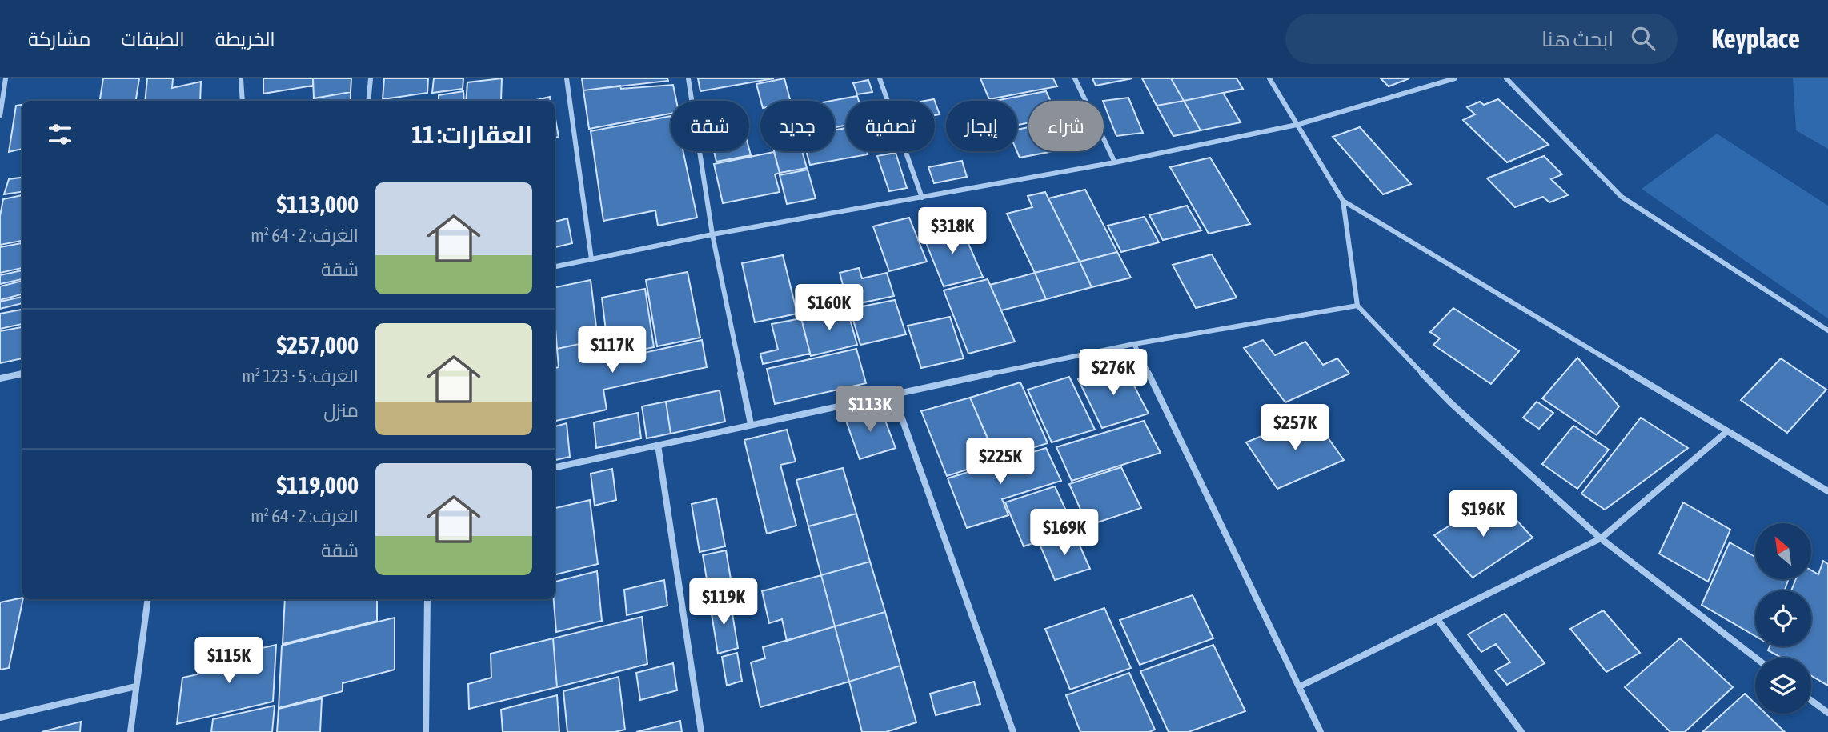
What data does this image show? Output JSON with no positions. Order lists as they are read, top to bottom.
{
  "north": "top left",
  "page": {
    "header": "Keyplace",
    "search": "ابحث هنا",
    "nav": ["الخريطة", "الطبقات", "مشاركة"],
    "chip": [
      "شراء",
      "إيجار",
      "تصفية",
      "جديد",
      "شقة"
    ],
    "heading": "العقارات: 11",
    "list": [
      {
        "name": "$113,000",
        "note": "الغرف: 2 · 64 m² · شقة"
      },
      {
        "name": "$257,000",
        "note": "الغرف: 5 · 123 m² · منزل"
      },
      {
        "name": "$119,000",
        "note": "الغرف: 2 · 64 m² · شقة"
      }
    ],
    "price": [
      "$318K",
      "$160K",
      "$117K",
      "$276K",
      "$113K",
      "$257K",
      "$225K",
      "$196K",
      "$169K",
      "$119K",
      "$115K"
    ]
  }
}
